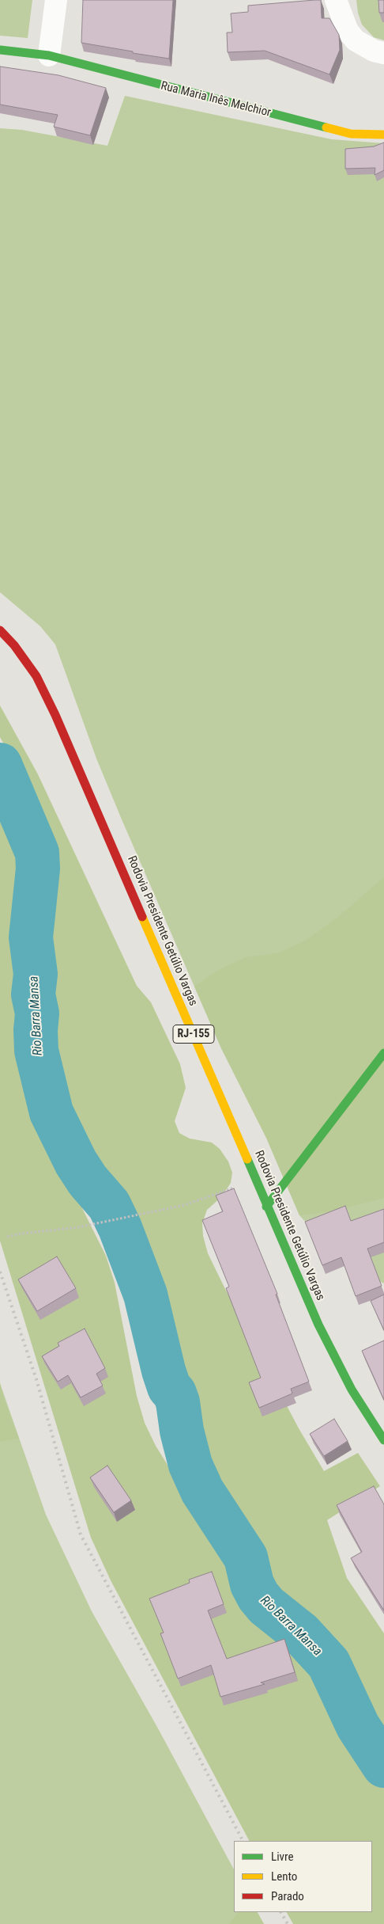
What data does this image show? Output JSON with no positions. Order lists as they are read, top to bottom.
{
  "streets": {
    "main road": ["Rua Maria Inês Melchior", "Rodovia Presidente Getúlio Vargas", "RJ-155"]
  },
  "water": ["Rio Barra Mansa"],
  "legend": ["Livre", "Lento", "Parado"]
}
